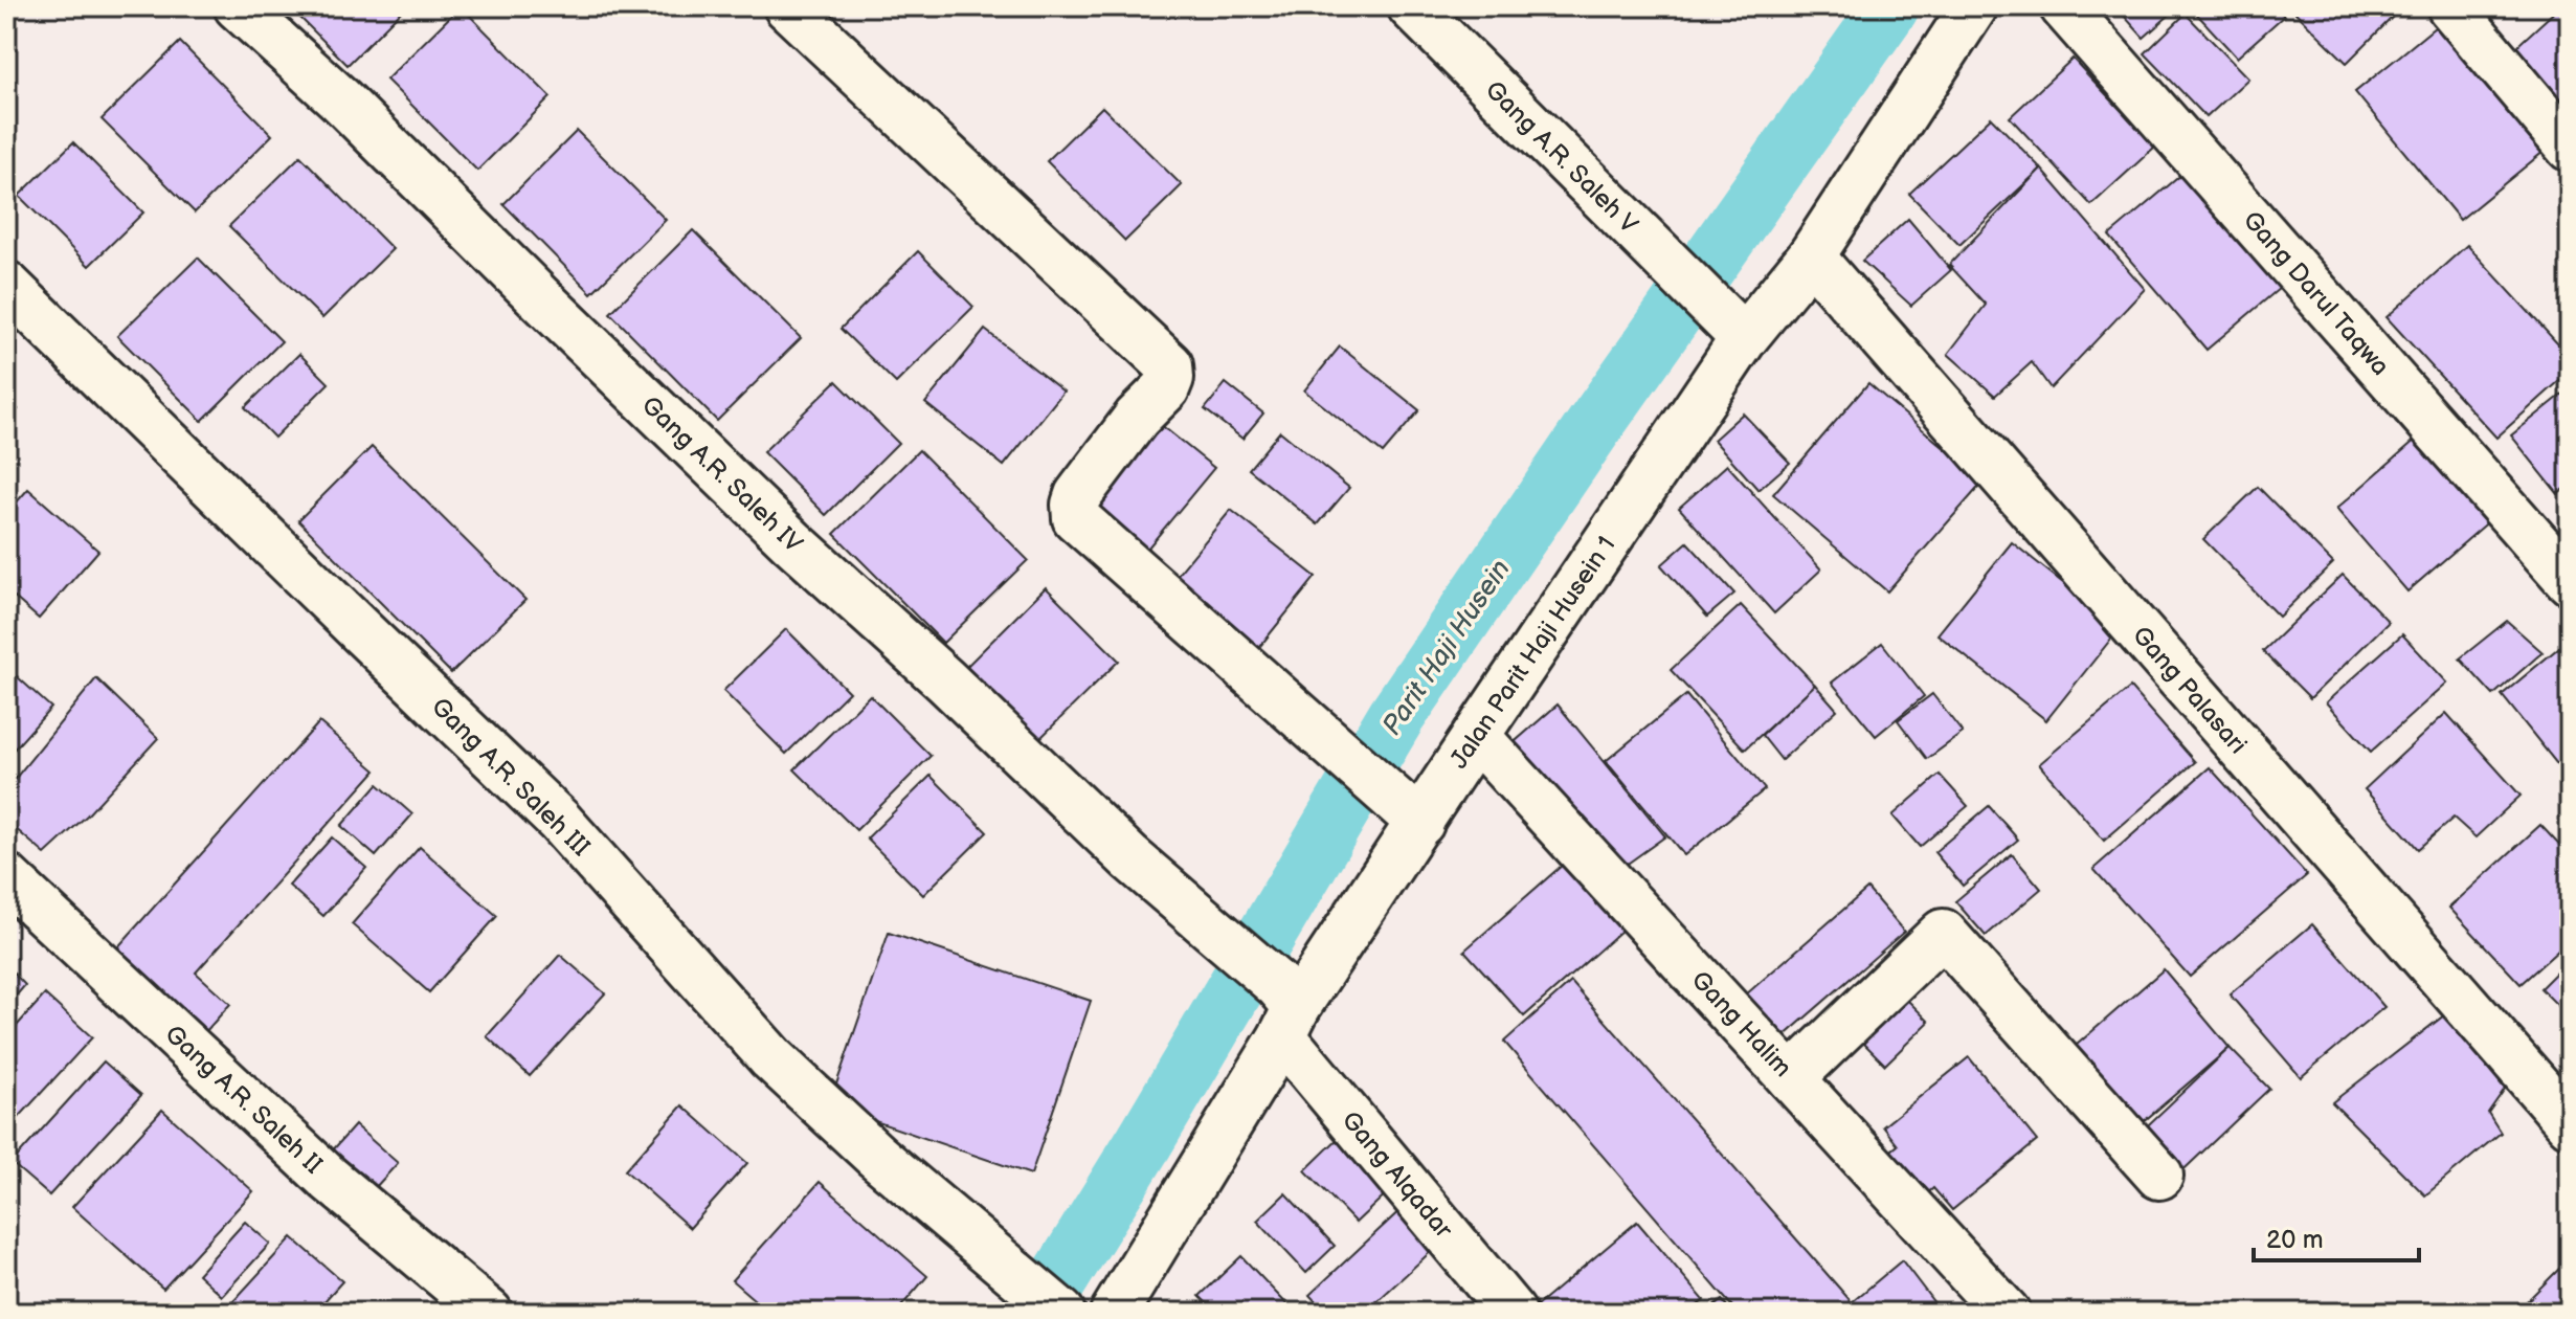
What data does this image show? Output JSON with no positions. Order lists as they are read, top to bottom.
{
  "streets": {
    "street": [
      "Gang A.R. Saleh V",
      "Gang Darul Taqwa",
      "Gang A.R. Saleh IV",
      "Jalan Parit Haji Husein 1",
      "Gang Palasari",
      "Gang A.R. Saleh III",
      "Gang Halim",
      "Gang A.R. Saleh II",
      "Gang Alqadar"
    ]
  },
  "crossings": [
    ["Gang A.R. Saleh V", "Jalan Parit Haji Husein 1"],
    ["Gang A.R. Saleh IV", "Jalan Parit Haji Husein 1"],
    ["Gang A.R. Saleh IV", "Gang Alqadar"],
    ["Jalan Parit Haji Husein 1", "Gang Palasari"],
    ["Jalan Parit Haji Husein 1", "Gang Halim"],
    ["Jalan Parit Haji Husein 1", "Gang Alqadar"]
  ],
  "water": ["Parit Haji Husein"],
  "scale_bar": "20 m"
}
